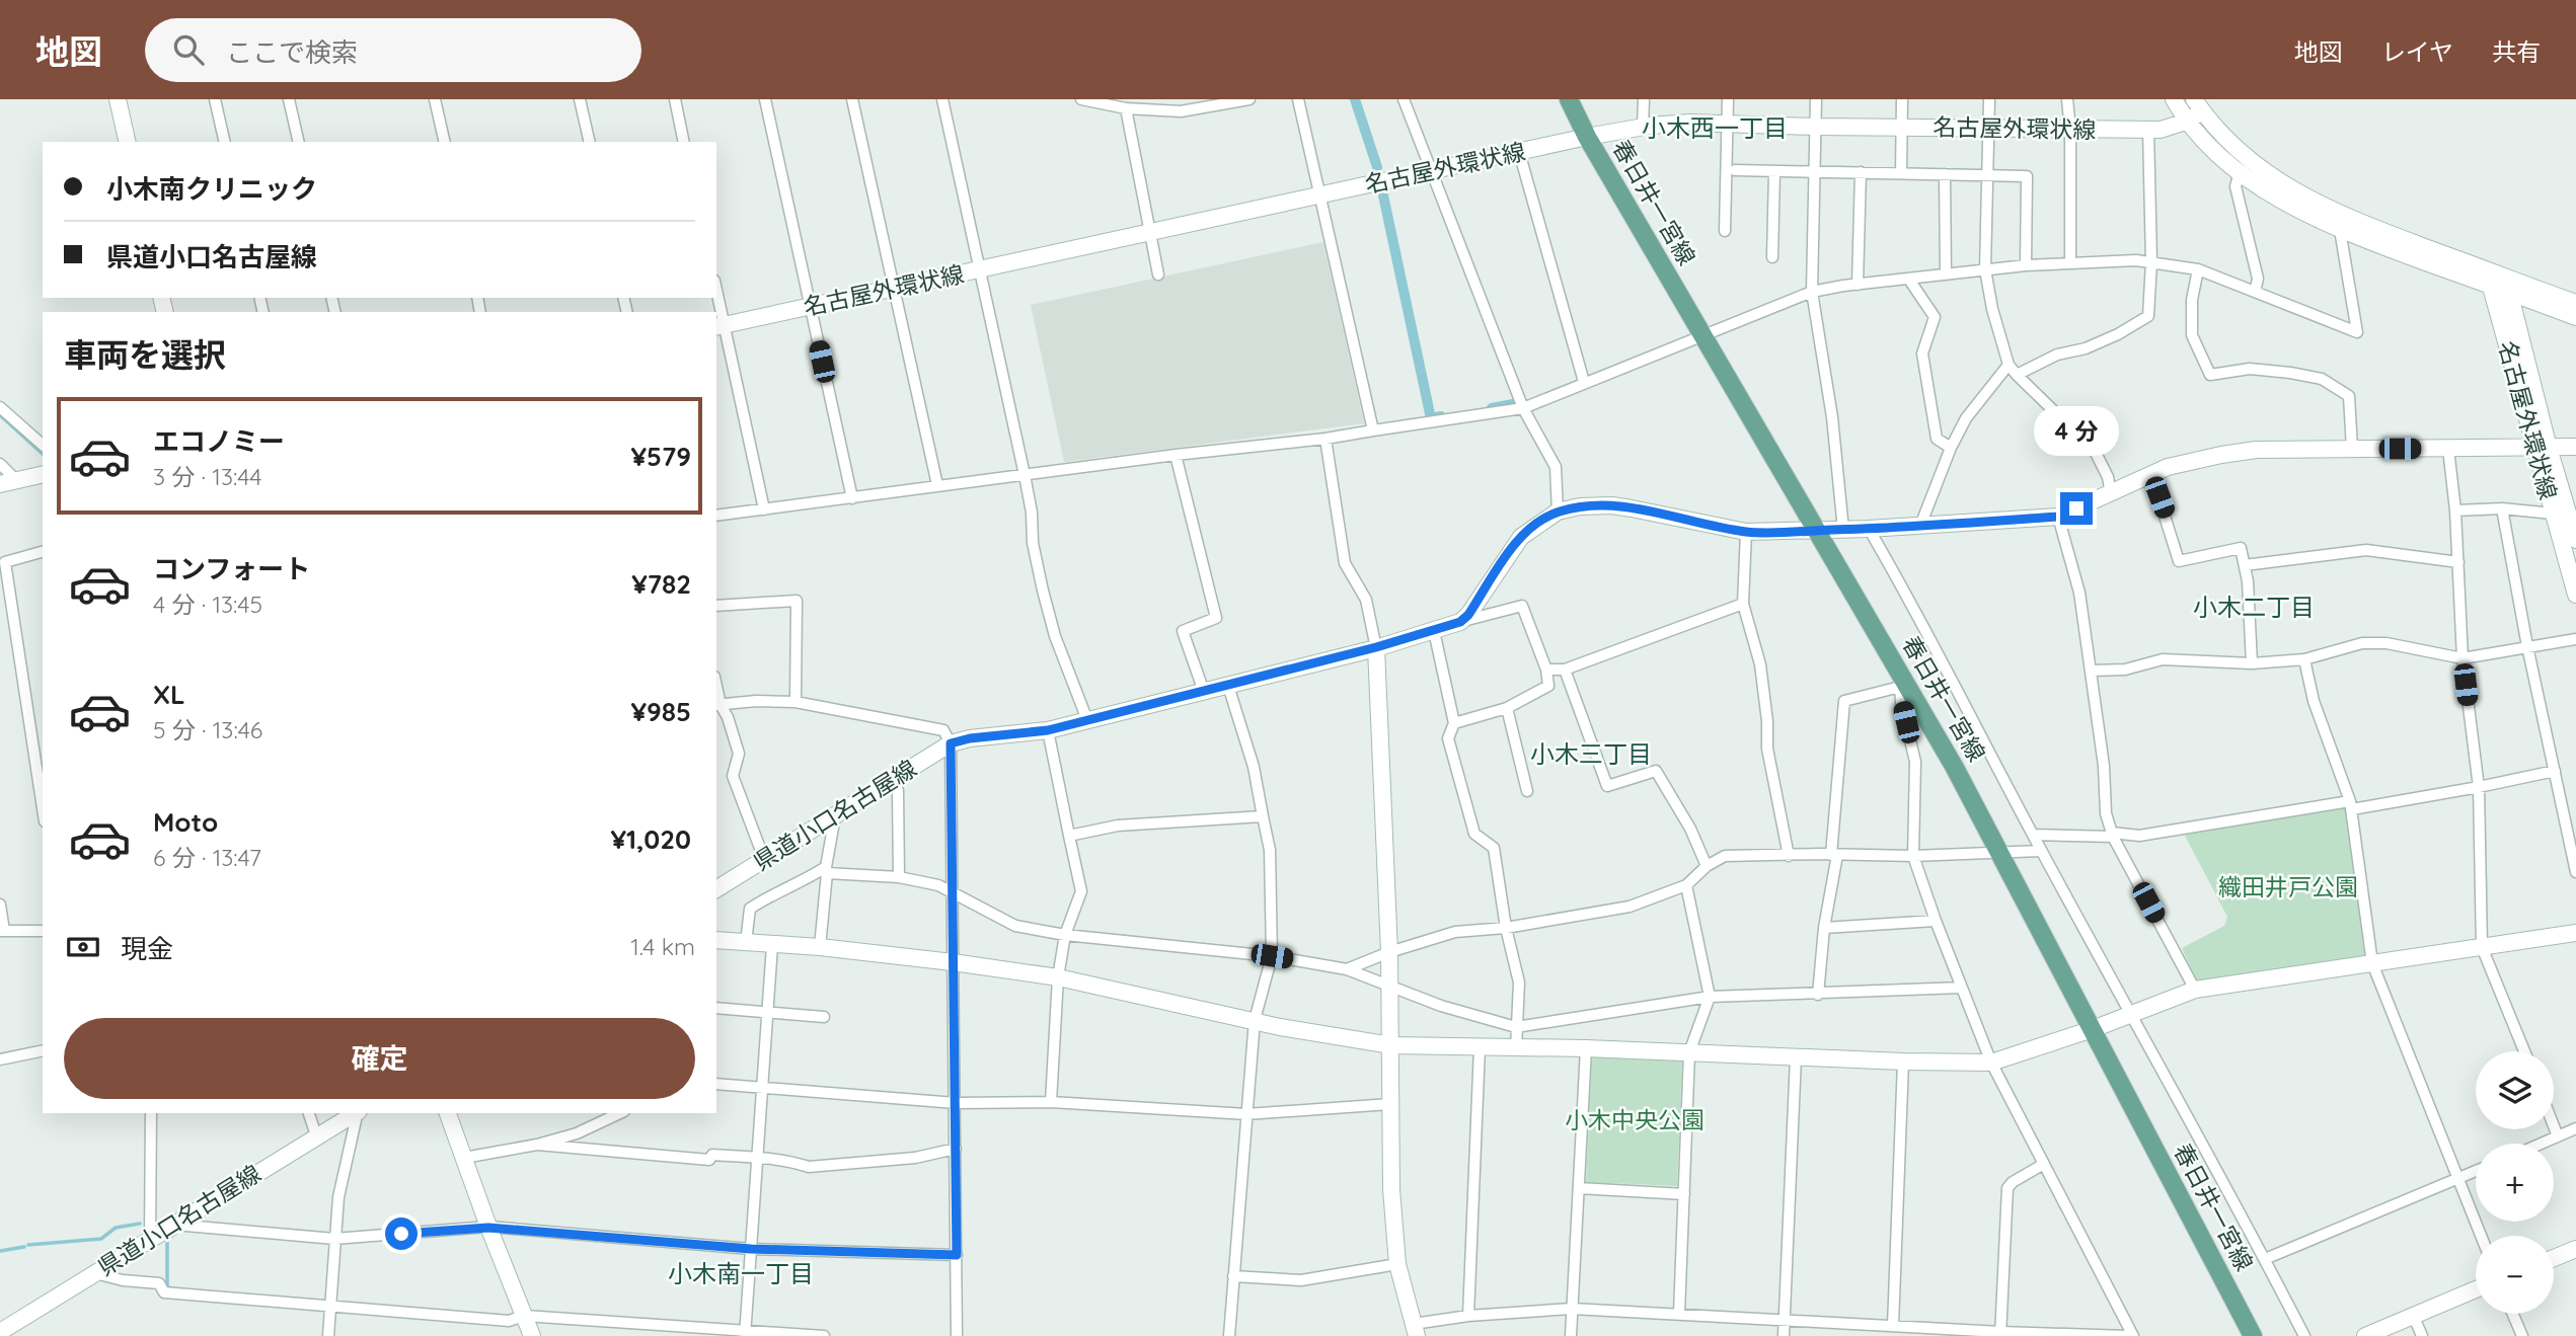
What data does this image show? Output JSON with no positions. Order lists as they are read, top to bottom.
{
  "streets": {
    "main road": ["名古屋外環状線", "春日井一宮線", "県道小口名古屋線"]
  },
  "crossings": [
    ["名古屋外環状線", "春日井一宮線"]
  ],
  "districts": [
    "小木西一丁目",
    "小木二丁目",
    "小木三丁目",
    "小木南一丁目"
  ],
  "parks": ["織田井戸公園", "小木中央公園"],
  "page": {
    "header": "地図",
    "search": "ここで検索",
    "nav": ["地図", "レイヤ", "共有"],
    "banner": ["小木南クリニック", "県道小口名古屋線"],
    "heading": "車両を選択",
    "list": [
      {
        "name": "エコノミー",
        "note": "3 分 · 13:44",
        "value": "¥579"
      },
      {
        "name": "コンフォート",
        "note": "4 分 · 13:45",
        "value": "¥782"
      },
      {
        "name": "XL",
        "note": "5 分 · 13:46",
        "value": "¥985"
      },
      {
        "name": "Moto",
        "note": "6 分 · 13:47",
        "value": "¥1,020"
      }
    ],
    "bubble": "4 分",
    "pay": ["現金", "1.4 km"],
    "buttons": "確定",
    "map_buttons": ["+", "−"]
  }
}
